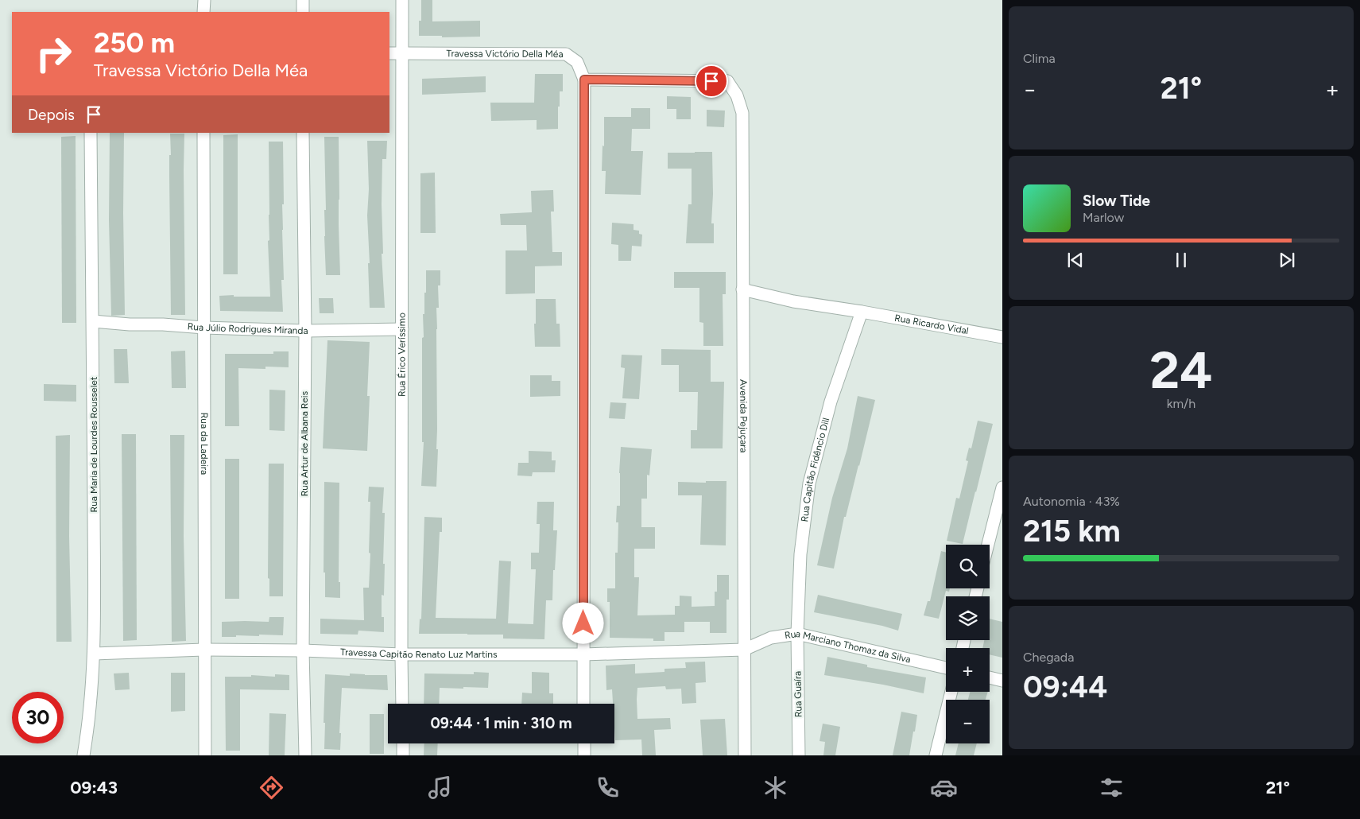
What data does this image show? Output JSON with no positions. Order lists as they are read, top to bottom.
{
  "streets": {
    "street": [
      "Travessa Victório Della Méa",
      "Rua Ricardo Vidal",
      "Rua Júlio Rodrigues Miranda",
      "Rua Érico Veríssimo",
      "Avenida Pejuçara",
      "Rua da Ladeira",
      "Rua Artur de Albana Reis",
      "Rua Maria de Lourdes Rousselet",
      "Rua Capitão Fidêncio Dill",
      "Rua Marciano Thomaz da Silva",
      "Travessa Capitão Renato Luz Martins",
      "Rua Guaíra"
    ]
  },
  "crossings": [
    ["Travessa Victório Della Méa", "Rua Érico Veríssimo"],
    ["Travessa Victório Della Méa", "Avenida Pejuçara"],
    ["Rua Ricardo Vidal", "Avenida Pejuçara"],
    ["Rua Ricardo Vidal", "Rua Capitão Fidêncio Dill"],
    ["Rua Júlio Rodrigues Miranda", "Rua Érico Veríssimo"],
    ["Rua Júlio Rodrigues Miranda", "Rua da Ladeira"],
    ["Rua Júlio Rodrigues Miranda", "Rua Artur de Albana Reis"],
    ["Rua Júlio Rodrigues Miranda", "Rua Maria de Lourdes Rousselet"],
    ["Rua Érico Veríssimo", "Travessa Capitão Renato Luz Martins"],
    ["Avenida Pejuçara", "Rua Marciano Thomaz da Silva"],
    ["Avenida Pejuçara", "Travessa Capitão Renato Luz Martins"],
    ["Rua da Ladeira", "Travessa Capitão Renato Luz Martins"],
    ["Rua Artur de Albana Reis", "Travessa Capitão Renato Luz Martins"],
    ["Rua Maria de Lourdes Rousselet", "Travessa Capitão Renato Luz Martins"],
    ["Rua Capitão Fidêncio Dill", "Rua Marciano Thomaz da Silva"],
    ["Rua Capitão Fidêncio Dill", "Rua Guaíra"],
    ["Rua Marciano Thomaz da Silva", "Travessa Capitão Renato Luz Martins"],
    ["Rua Marciano Thomaz da Silva", "Rua Guaíra"]
  ],
  "page": {
    "tile": [
      "Clima",
      ["24", "km/h"],
      ["Autonomia · 43%", "215 km"],
      ["Chegada", "09:44"]
    ],
    "turn": ["250 m", "Travessa Victório Della Méa"],
    "heat": ["−", "21°", "+"],
    "then": "Depois",
    "song": ["Slow Tide", "Marlow"],
    "map_buttons": ["+", "−"],
    "limit": "30",
    "trip": "09:44 · 1 min · 310 m",
    "tabs": ["09:43", "21°"]
  }
}
